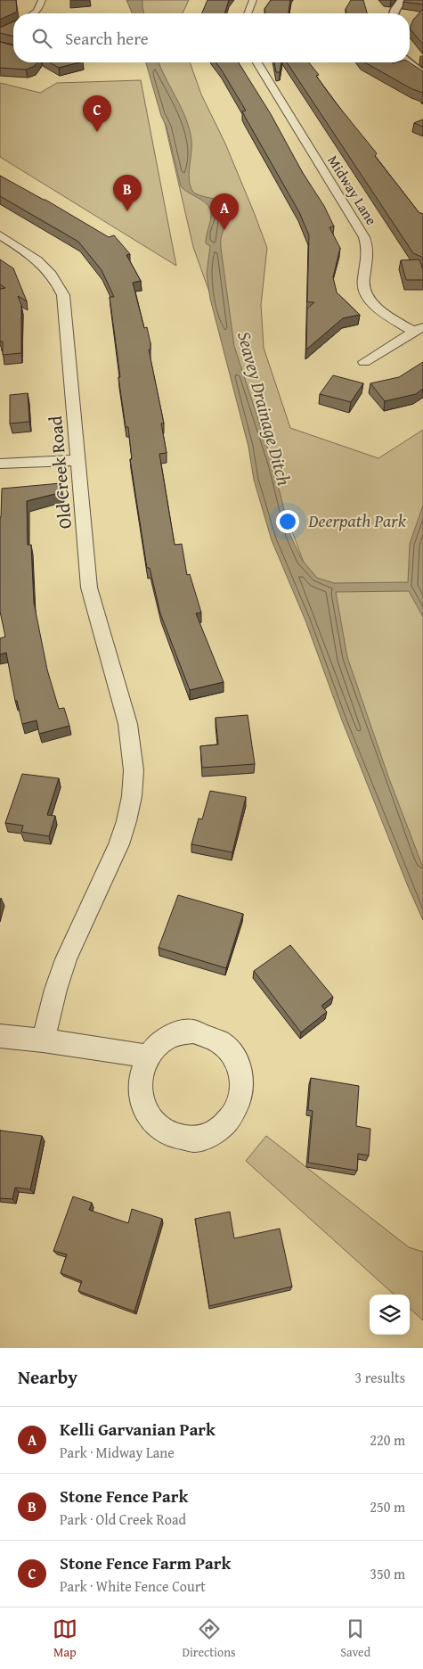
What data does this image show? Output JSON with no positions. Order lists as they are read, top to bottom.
{
  "streets": {
    "street": ["Midway Lane", "Old Creek Road"]
  },
  "water": ["Seavey Drainage Ditch"],
  "parks": ["Deerpath Park"],
  "page": {
    "search": "Search here",
    "pins": ["C", "B", "A"],
    "heading": ["Nearby", "3 results"],
    "list": [
      {
        "mark": "A",
        "name": "Kelli Garvanian Park",
        "note": "Park · Midway Lane",
        "value": "220 m"
      },
      {
        "mark": "B",
        "name": "Stone Fence Park",
        "note": "Park · Old Creek Road",
        "value": "250 m"
      },
      {
        "mark": "C",
        "name": "Stone Fence Farm Park",
        "note": "Park · White Fence Court",
        "value": "350 m"
      }
    ],
    "nav": ["Map", "Directions", "Saved"]
  }
}
